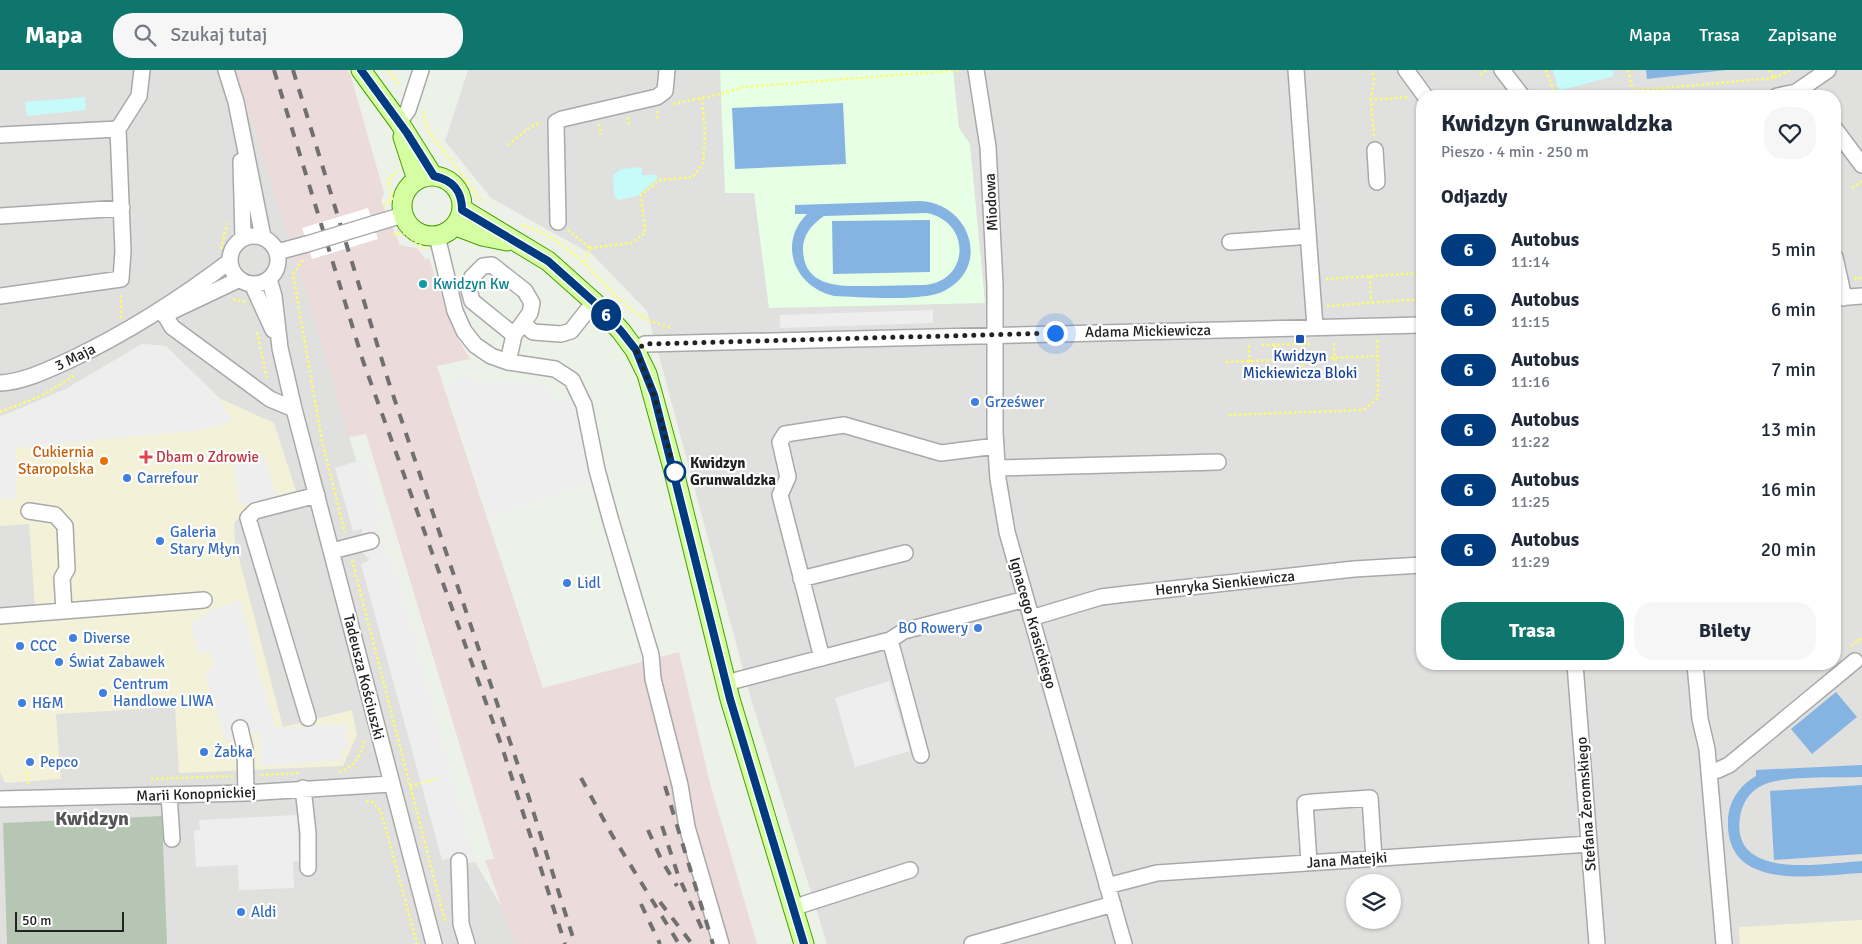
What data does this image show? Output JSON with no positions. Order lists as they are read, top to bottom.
{
  "streets": {
    "street": [
      "Miodowa",
      "Adama Mickiewicza",
      "3 Maja",
      "Henryka Sienkiewicza",
      "Ignacego Krasickiego",
      "Tadeusza Kościuszki",
      "Marii Konopnickiej",
      "Stefana Żeromskiego",
      "Jana Matejki"
    ]
  },
  "crossings": [
    ["Miodowa", "Adama Mickiewicza"],
    ["Miodowa", "Ignacego Krasickiego"],
    ["Adama Mickiewicza", "Ignacego Krasickiego"],
    ["3 Maja", "Tadeusza Kościuszki"],
    ["Henryka Sienkiewicza", "Ignacego Krasickiego"],
    ["Ignacego Krasickiego", "Jana Matejki"],
    ["Tadeusza Kościuszki", "Marii Konopnickiej"],
    ["Stefana Żeromskiego", "Jana Matejki"]
  ],
  "districts": ["Kwidzyn"],
  "places": {
    "other": [
      "Kwidzyn Kw",
      "Grześwer",
      "Cukiernia Staropolska",
      "Kwidzyn Grunwaldzka",
      "Carrefour",
      "Galeria Stary Młyn",
      "Lidl",
      "BO Rowery",
      "Diverse",
      "CCC",
      "Świat Zabawek",
      "Centrum Handlowe LIWA",
      "H&M",
      "Żabka",
      "Pepco",
      "Aldi"
    ],
    "transit": ["Kwidzyn Mickiewicza Bloki"],
    "health": ["Dbam o Zdrowie"]
  },
  "lines": ["bus line 6"],
  "scale_bar": "50 m",
  "page": {
    "header": "Mapa",
    "search": "Szukaj tutaj",
    "nav": ["Mapa", "Trasa", "Zapisane"],
    "on_map": "6",
    "heading": [
      ["Kwidzyn Grunwaldzka", "Pieszo · 4 min · 250 m"],
      "Odjazdy"
    ],
    "list": [
      {
        "mark": "6",
        "name": "Autobus",
        "note": "11:14",
        "value": "5 min"
      },
      {
        "mark": "6",
        "name": "Autobus",
        "note": "11:15",
        "value": "6 min"
      },
      {
        "mark": "6",
        "name": "Autobus",
        "note": "11:16",
        "value": "7 min"
      },
      {
        "mark": "6",
        "name": "Autobus",
        "note": "11:22",
        "value": "13 min"
      },
      {
        "mark": "6",
        "name": "Autobus",
        "note": "11:25",
        "value": "16 min"
      },
      {
        "mark": "6",
        "name": "Autobus",
        "note": "11:29",
        "value": "20 min"
      }
    ],
    "buttons": ["Trasa", "Bilety"],
    "scale": "50 m"
  }
}
